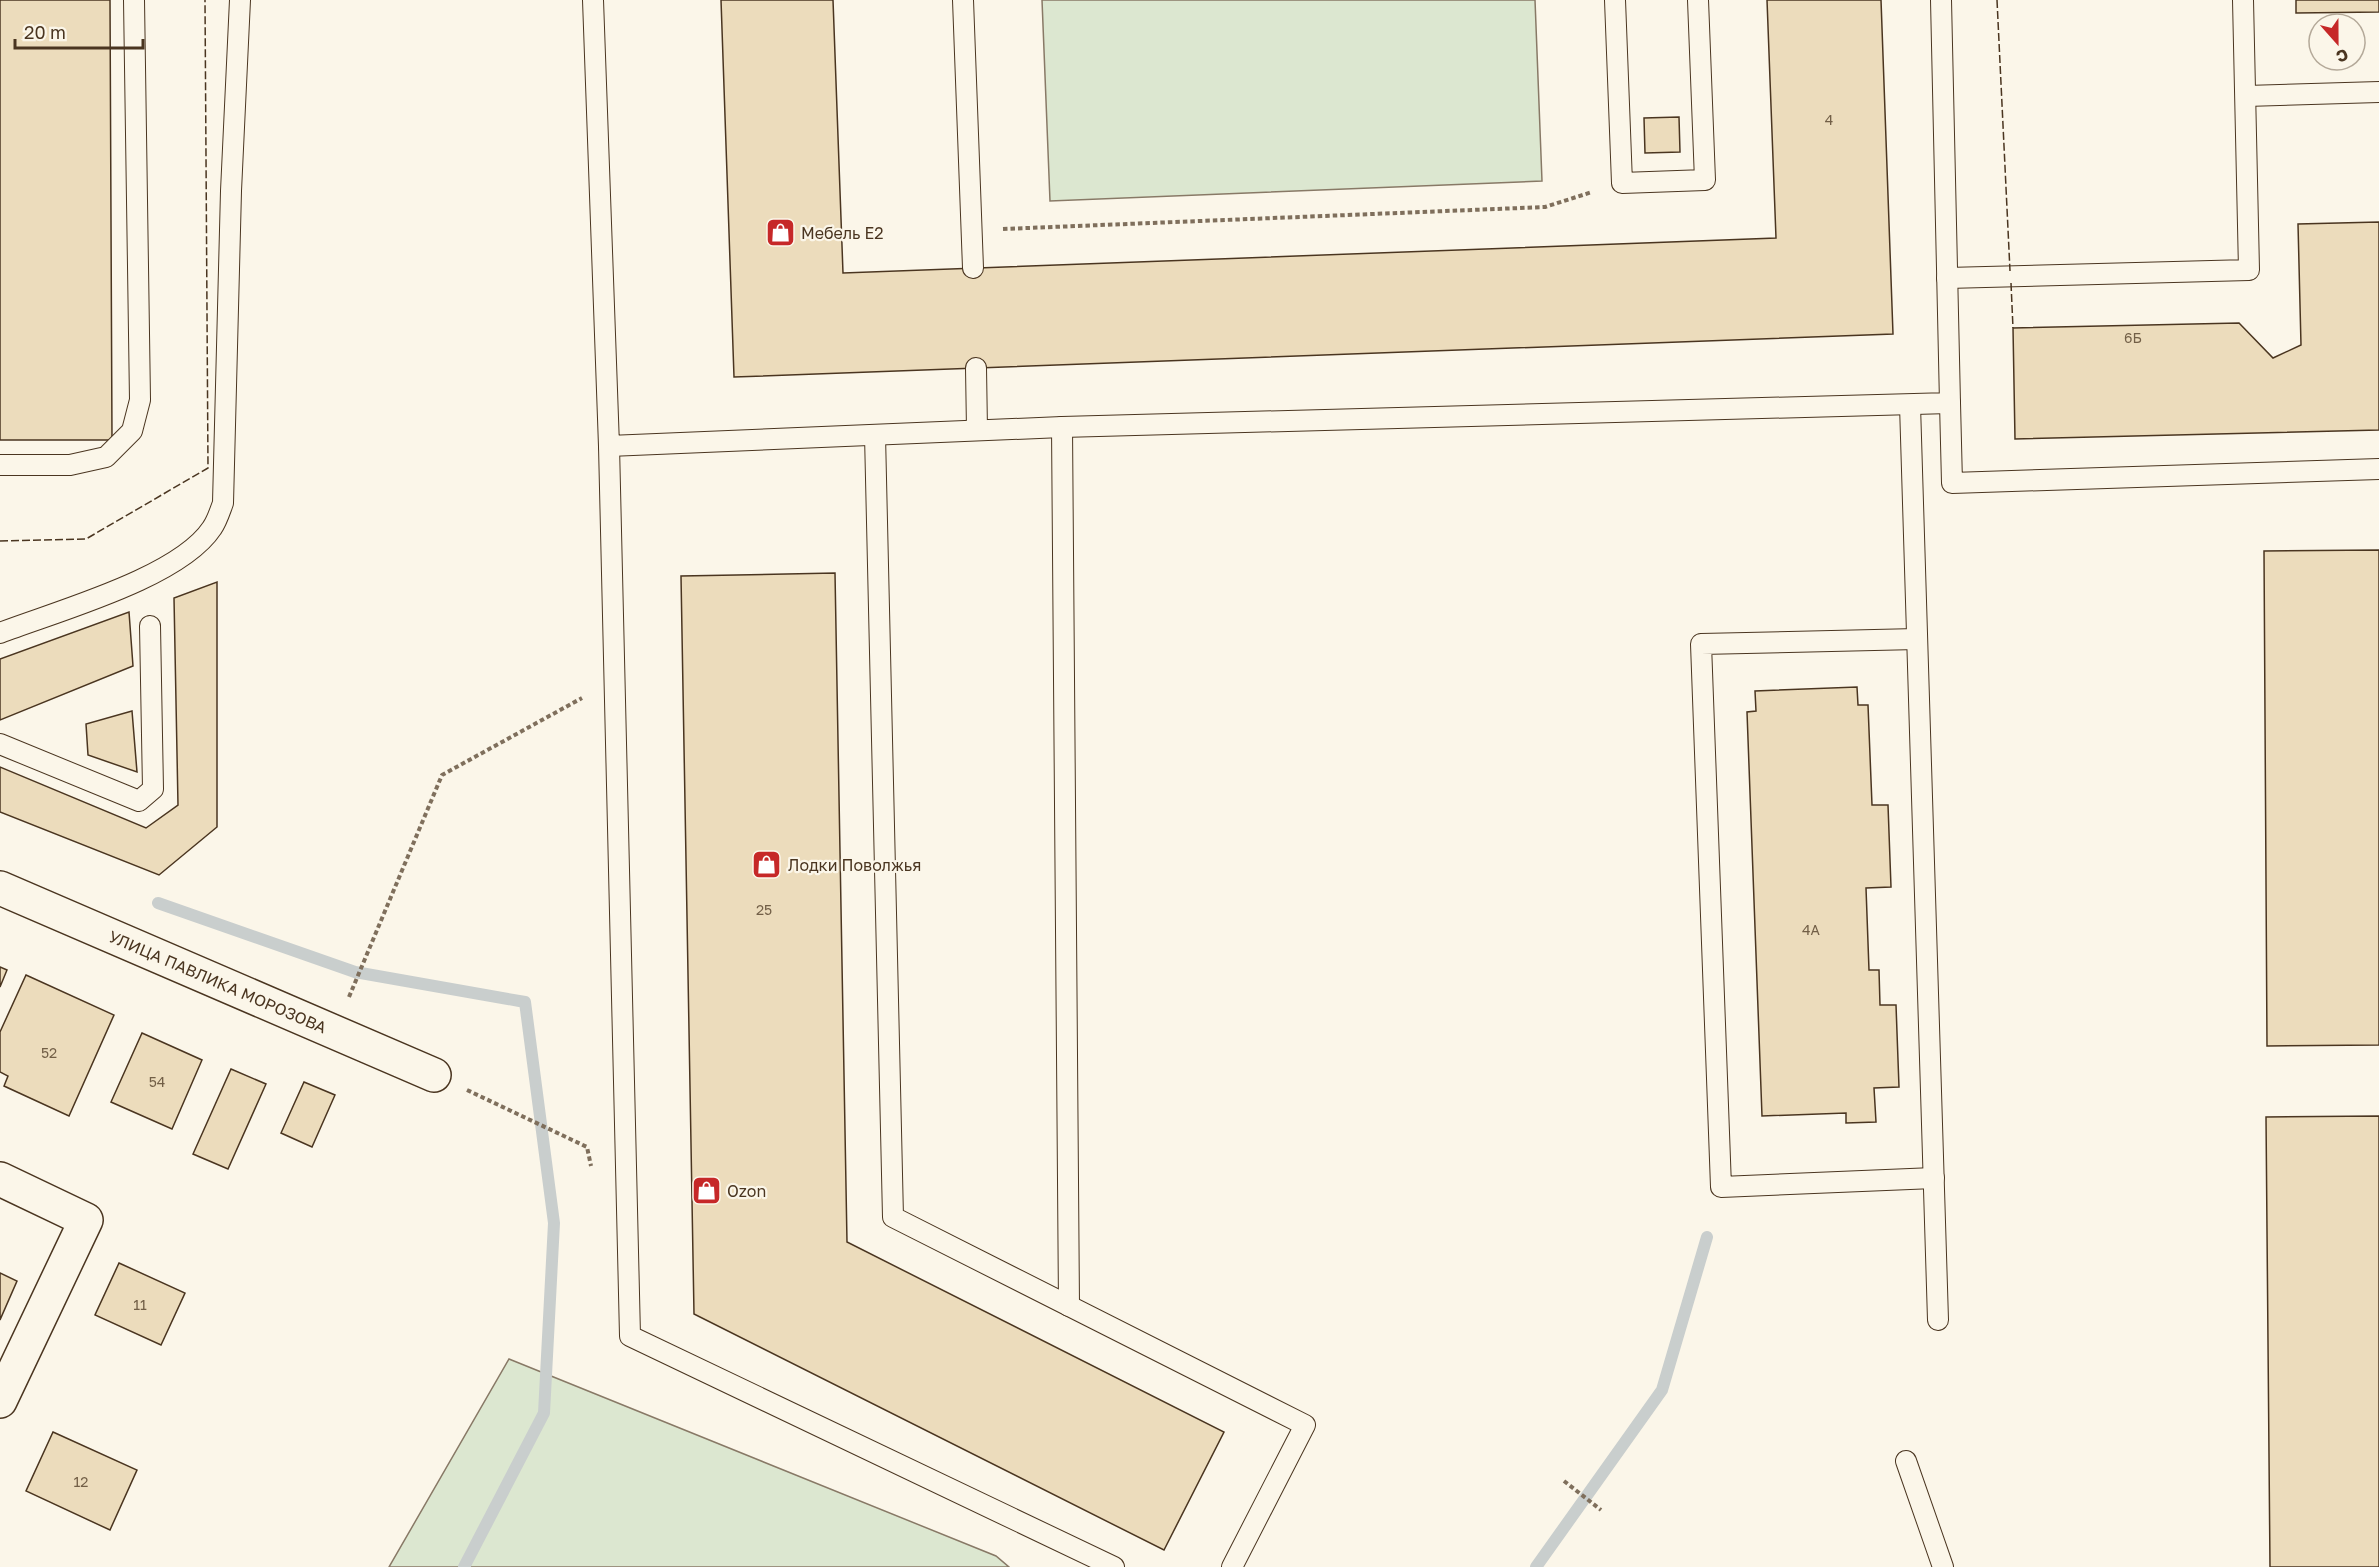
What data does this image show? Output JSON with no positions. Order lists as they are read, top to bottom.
{
  "streets": {
    "street": ["УЛИЦА ПАВЛИКА МОРОЗОВА"]
  },
  "places": {
    "shop": ["Мебель Е2", "Лодки Поволжья", "Ozon"]
  },
  "house_numbers": [
    "4",
    "6Б",
    "25",
    "4А",
    "52",
    "54",
    "11",
    "12"
  ],
  "scale_bar": "20 m",
  "north": "bottom"
}
